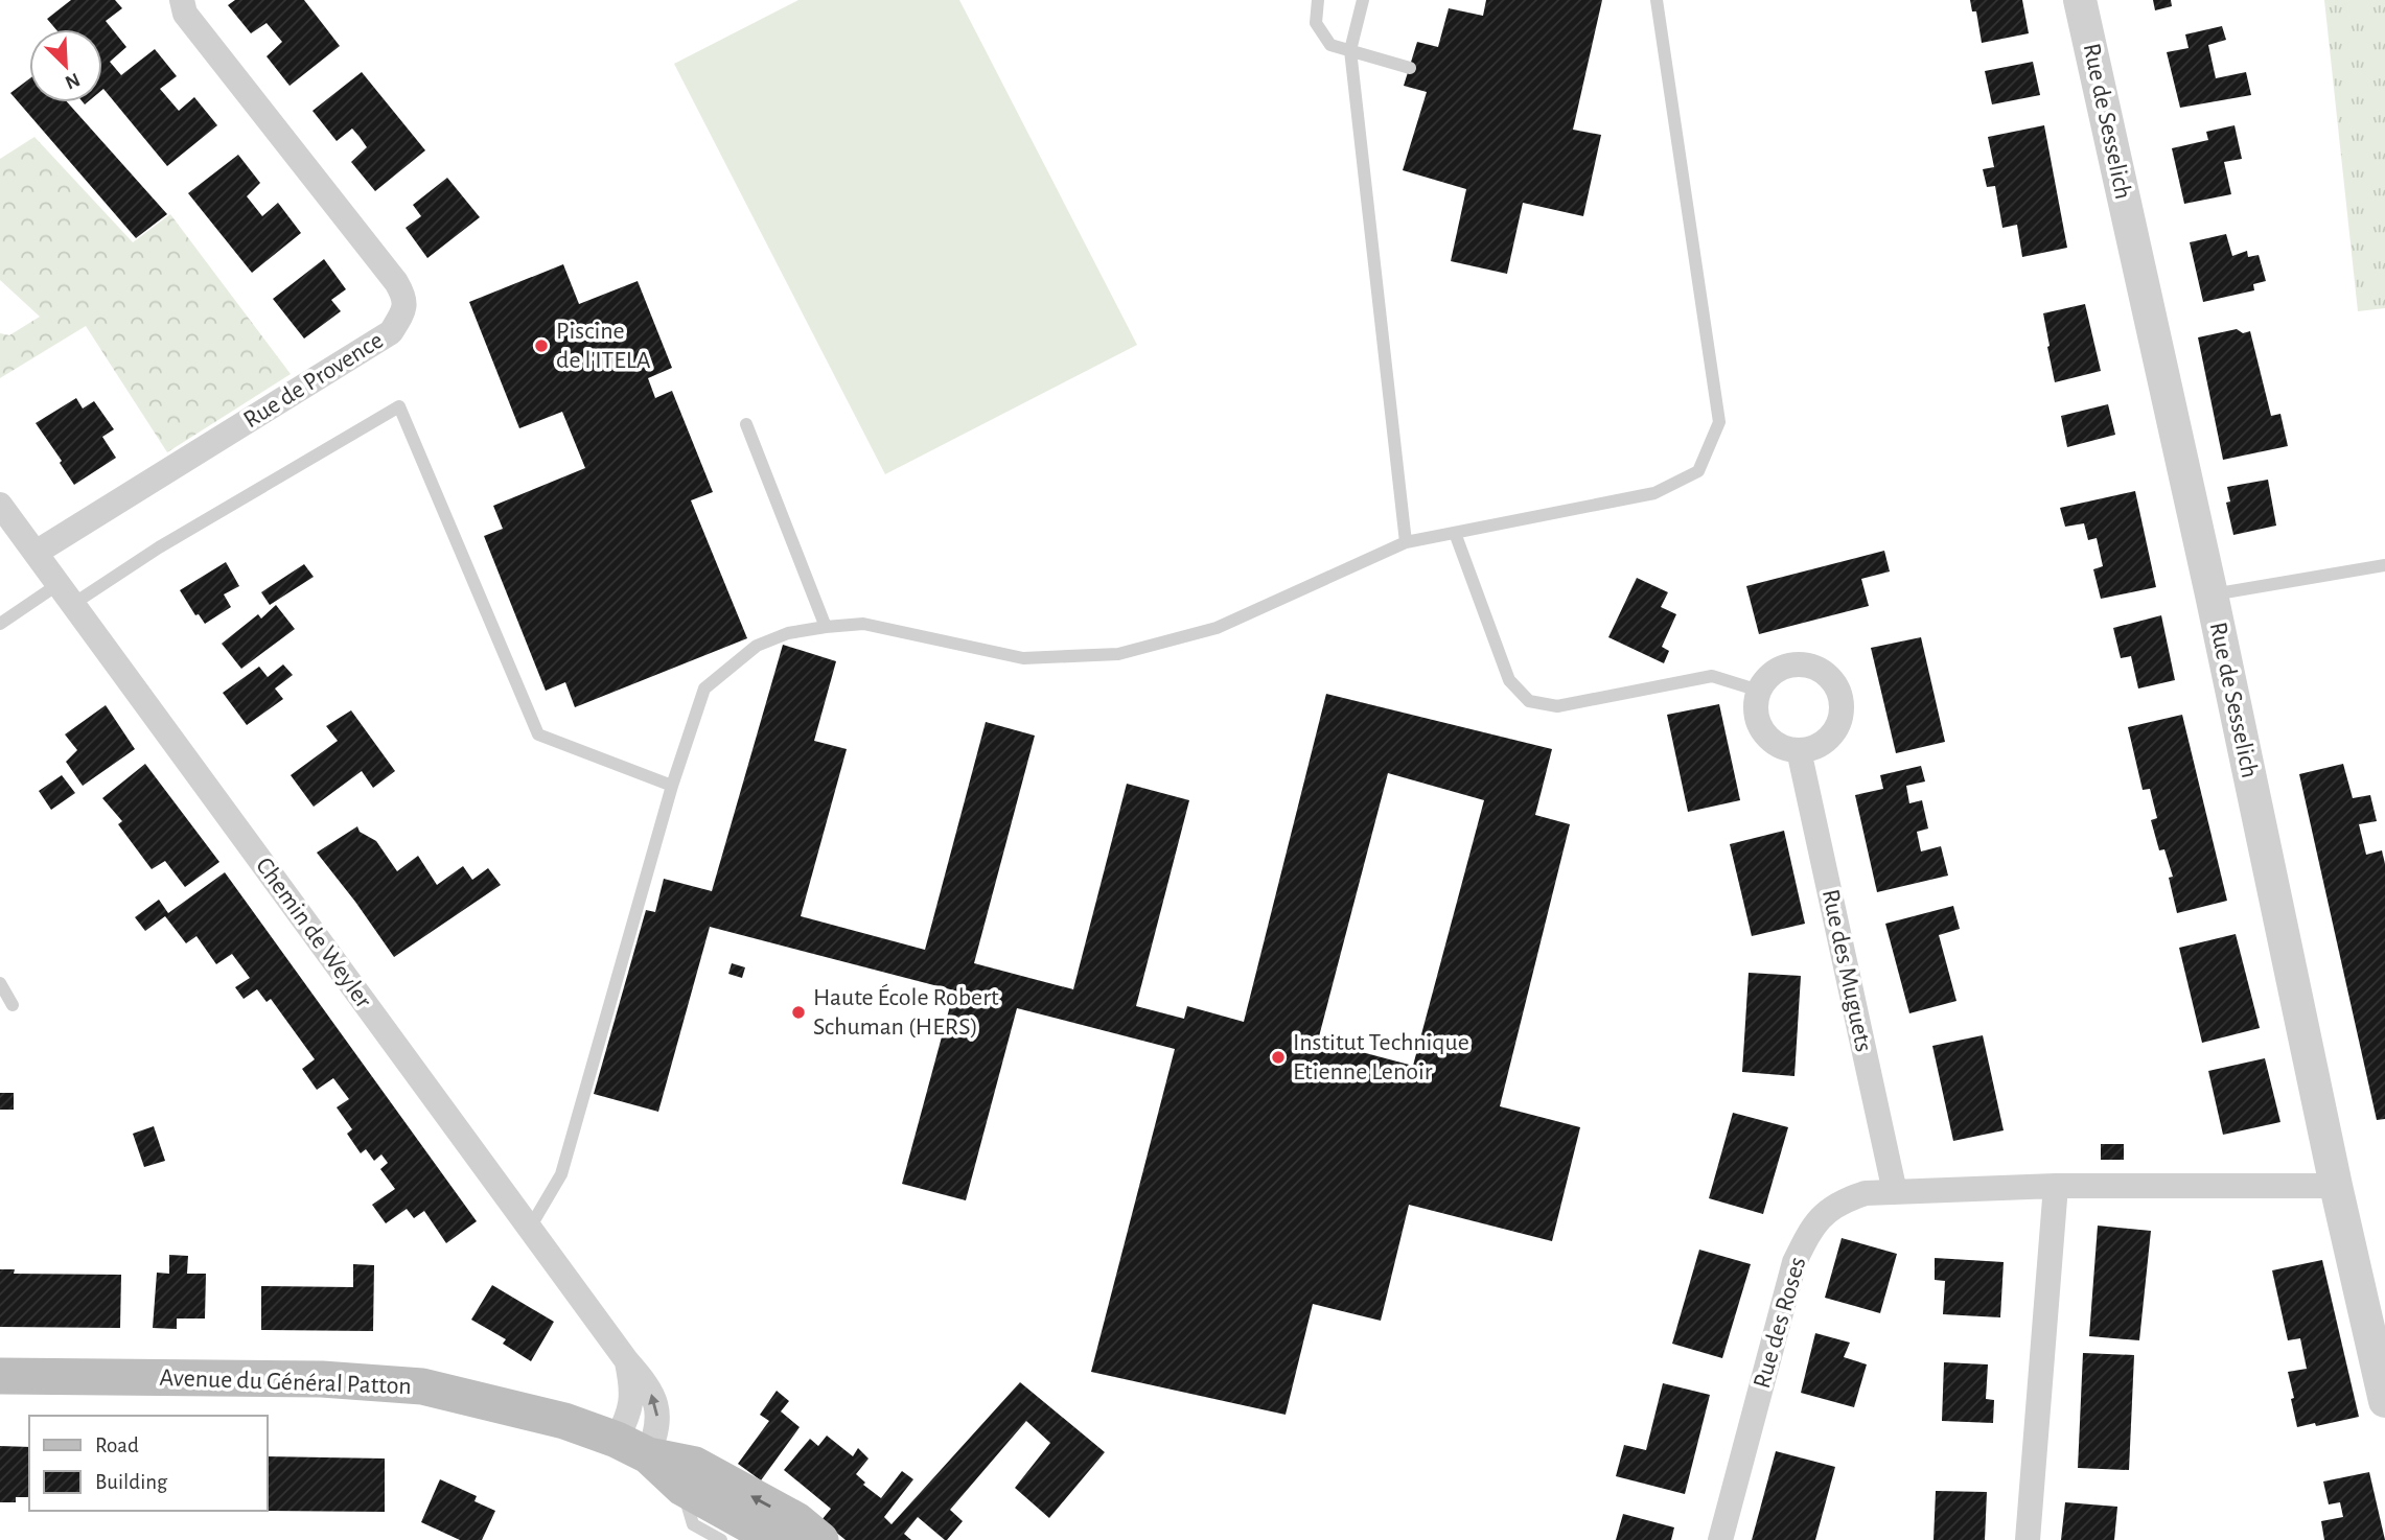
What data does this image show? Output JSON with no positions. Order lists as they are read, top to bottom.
{
  "streets": {
    "main road": ["Avenue du Général Patton"],
    "street": [
      "Rue de Sesselich",
      "Rue de Provence",
      "Chemin de Weyler",
      "Rue des Muguets",
      "Rue des Roses"
    ]
  },
  "crossings": [
    ["Rue de Sesselich", "Rue des Roses"],
    ["Rue de Provence", "Chemin de Weyler"],
    ["Chemin de Weyler", "Avenue du Général Patton"],
    ["Rue des Muguets", "Rue des Roses"]
  ],
  "places": ["Piscine de l'ITELA", "Haute École Robert Schuman (HERS)", "Institut Technique Etienne Lenoir"],
  "legend": ["Road", "Building"],
  "north": "bottom right"
}
